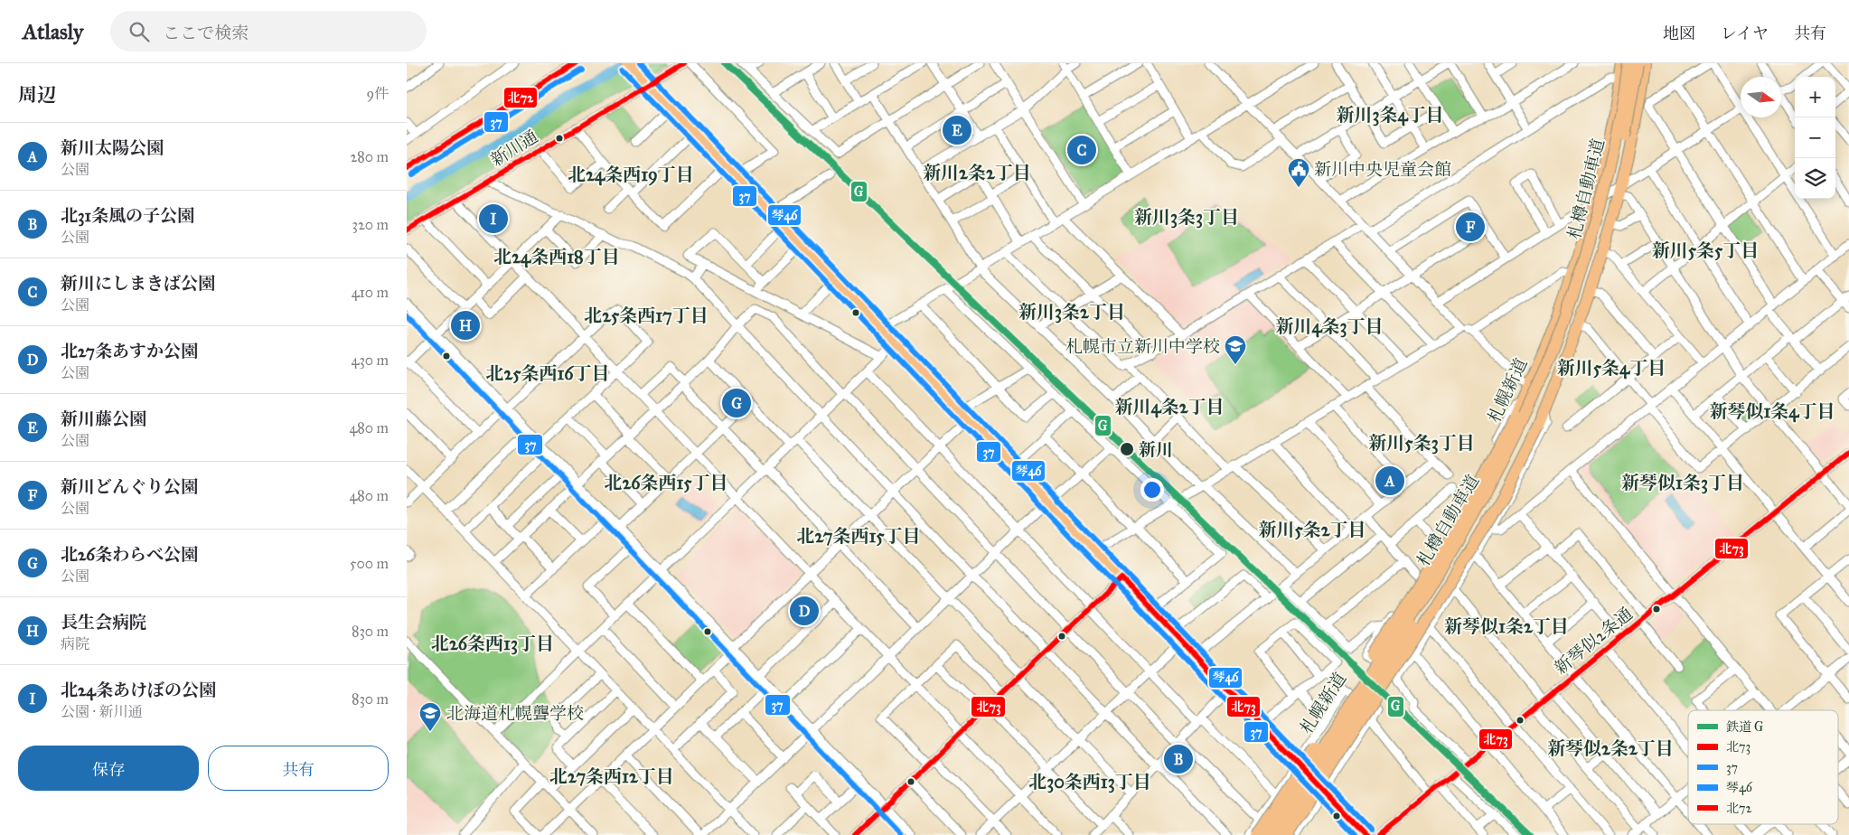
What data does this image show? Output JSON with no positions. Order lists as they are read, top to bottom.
{
  "streets": {
    "highway": ["札樽自動車道", "札幌新道"],
    "street": ["新川通", "新琴似2条通"]
  },
  "districts": [
    "新川3条4丁目",
    "新川2条2丁目",
    "北24条西19丁目",
    "新川3条3丁目",
    "新川5条5丁目",
    "北24条西18丁目",
    "新川3条2丁目",
    "北25条西17丁目",
    "新川4条3丁目",
    "新川5条4丁目",
    "北25条西16丁目",
    "新川4条2丁目",
    "新琴似1条4丁目",
    "新川5条3丁目",
    "北26条西15丁目",
    "新琴似1条3丁目",
    "新川5条2丁目",
    "北27条西15丁目",
    "新琴似1条2丁目",
    "北26条西13丁目",
    "新琴似2条2丁目",
    "北27条西12丁目",
    "北30条西13丁目"
  ],
  "places": {
    "public building": ["新川中央児童会館"],
    "school or university": ["札幌市立新川中学校", "北海道札幌聾学校"],
    "other": ["新川"]
  },
  "lines": [
    "rail line G",
    "transit line 琴46",
    "transit line 北72",
    "transit line 37",
    "transit line 北73"
  ],
  "legend": [
    "鉄道 G",
    "北73",
    "37",
    "琴46",
    "北72"
  ],
  "north": "right",
  "page": {
    "header": "Atlasly",
    "search": "ここで検索",
    "nav": ["地図", "レイヤ", "共有"],
    "heading": ["周辺", "9件"],
    "map_buttons": ["+", "−"],
    "pins": [
      "E",
      "C",
      "I",
      "F",
      "H",
      "G",
      "A",
      "D",
      "B"
    ],
    "list": [
      {
        "mark": "A",
        "name": "新川太陽公園",
        "note": "公園",
        "value": "280 m"
      },
      {
        "mark": "B",
        "name": "北31条風の子公園",
        "note": "公園",
        "value": "320 m"
      },
      {
        "mark": "C",
        "name": "新川にしまきば公園",
        "note": "公園",
        "value": "410 m"
      },
      {
        "mark": "D",
        "name": "北27条あすか公園",
        "note": "公園",
        "value": "430 m"
      },
      {
        "mark": "E",
        "name": "新川藤公園",
        "note": "公園",
        "value": "480 m"
      },
      {
        "mark": "F",
        "name": "新川どんぐり公園",
        "note": "公園",
        "value": "480 m"
      },
      {
        "mark": "G",
        "name": "北26条わらべ公園",
        "note": "公園",
        "value": "500 m"
      },
      {
        "mark": "H",
        "name": "長生会病院",
        "note": "病院",
        "value": "830 m"
      },
      {
        "mark": "I",
        "name": "北24条あけぼの公園",
        "note": "公園 · 新川通",
        "value": "830 m"
      }
    ],
    "buttons": ["保存", "共有"]
  }
}
